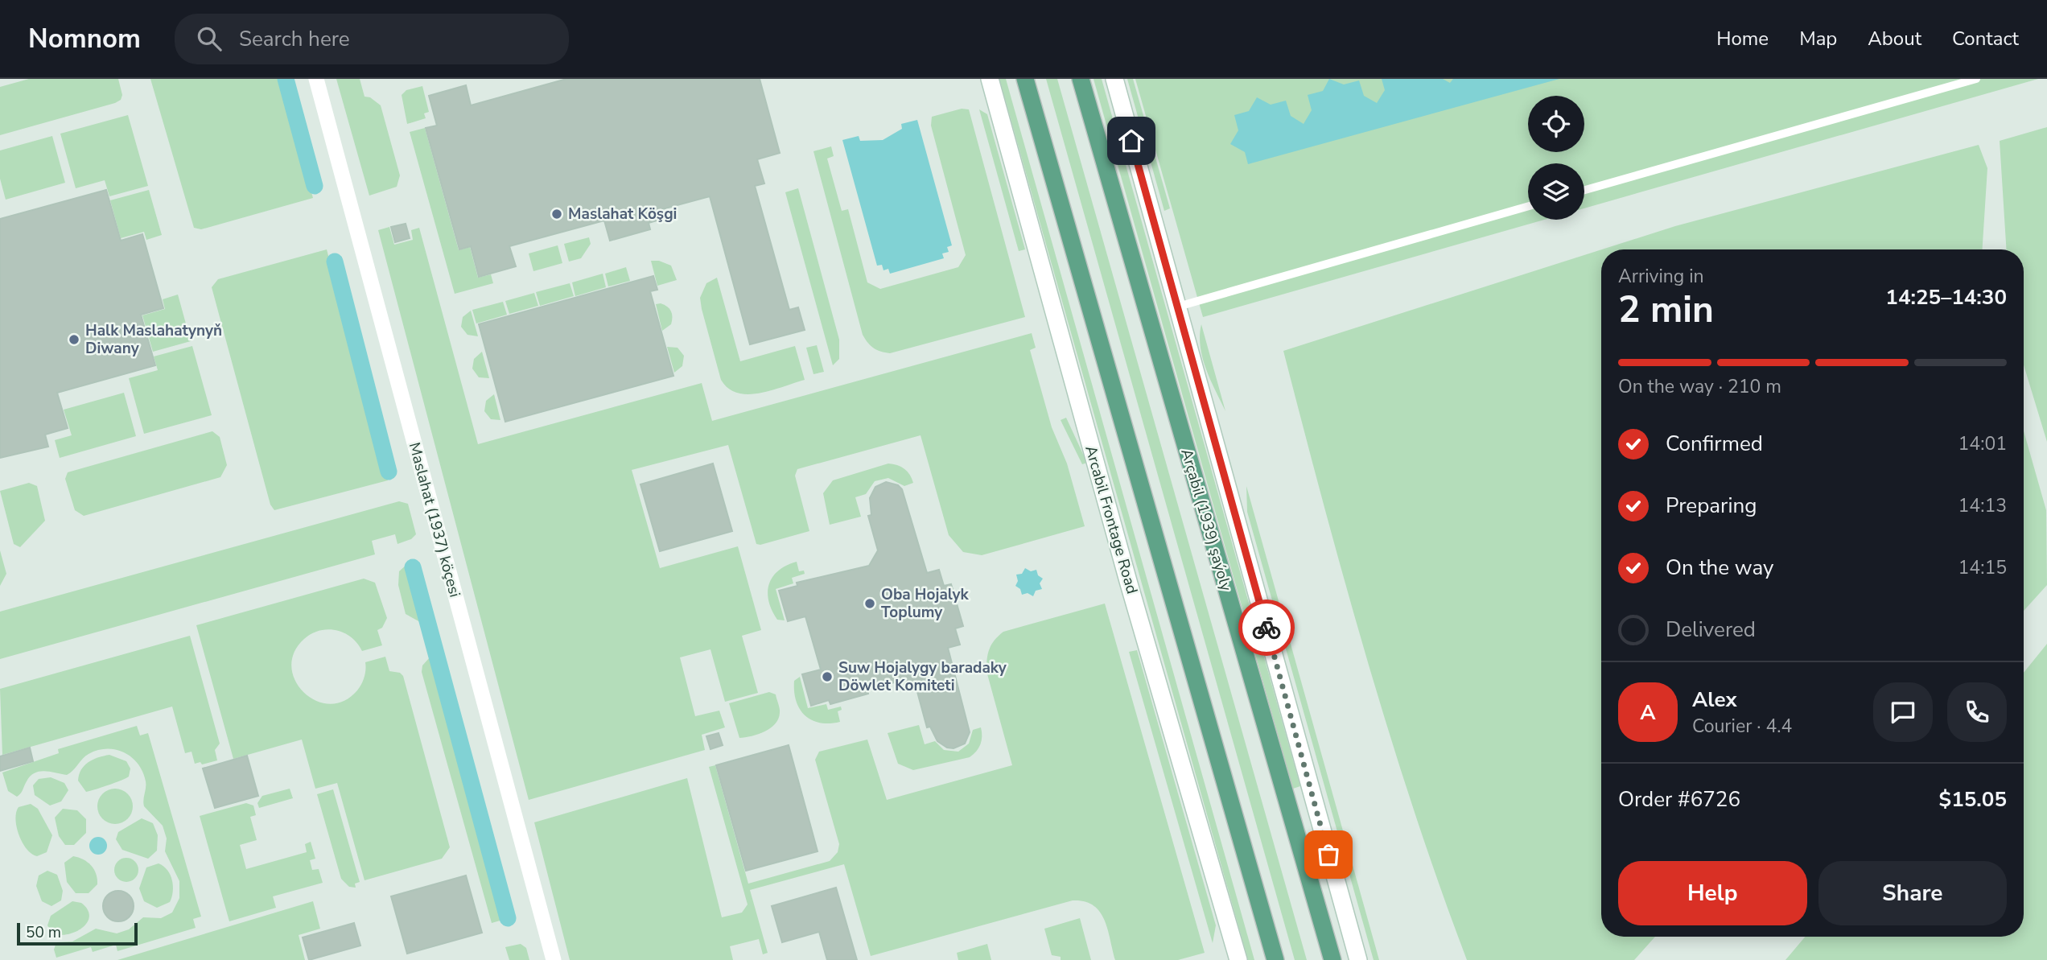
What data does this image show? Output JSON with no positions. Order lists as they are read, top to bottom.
{
  "streets": {
    "main road": ["Arçabil (1939) şaýoly"],
    "street": ["Maslahat (1937) köçesi", "Arcabil Frontage Road"]
  },
  "places": [
    "Maslahat Köşgi",
    "Halk Maslahatynyň Diwany",
    "Oba Hojalyk Toplumy",
    "Suw Hojalygy baradaky Döwlet Komiteti"
  ],
  "scale_bar": "50 m",
  "page": {
    "header": "Nomnom",
    "search": "Search here",
    "nav": [
      "Home",
      "Map",
      "About",
      "Contact"
    ],
    "heading": ["2 min", "Arriving in", "14:25–14:30"],
    "panel": [
      "Alex",
      "Courier · 4.4",
      "Order #6726",
      "$15.05"
    ],
    "bar": "On the way · 210 m",
    "list": [
      ["Confirmed", "14:01"],
      ["Preparing", "14:13"],
      ["On the way", "14:15"],
      "Delivered"
    ],
    "round": "A",
    "buttons": ["Help", "Share"],
    "scale": "50 m"
  }
}
